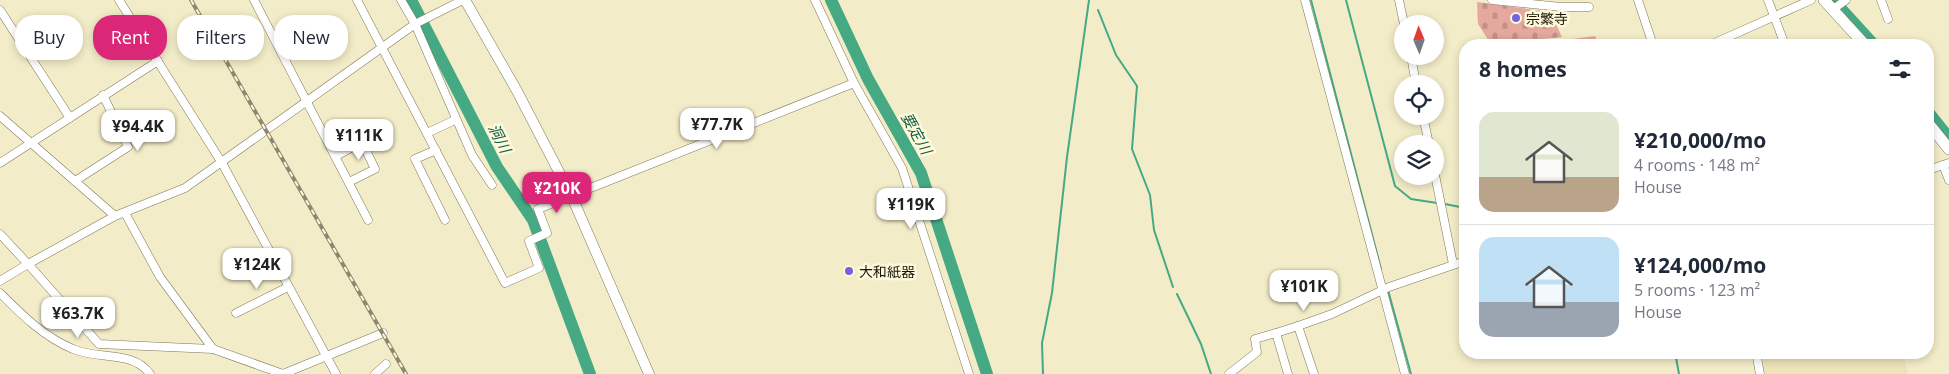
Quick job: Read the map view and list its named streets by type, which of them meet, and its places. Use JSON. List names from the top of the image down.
{
  "water": ["要定川", "洞川"],
  "places": ["宗繁寺", "大和紙器"],
  "north": "top",
  "page": {
    "chip": [
      "Buy",
      "Rent",
      "Filters",
      "New"
    ],
    "heading": "8 homes",
    "list": [
      {
        "name": "¥210,000/mo",
        "note": "4 rooms · 148 m² · House"
      },
      {
        "name": "¥124,000/mo",
        "note": "5 rooms · 123 m² · House"
      }
    ],
    "price": [
      "¥77.7K",
      "¥94.4K",
      "¥111K",
      "¥210K",
      "¥119K",
      "¥124K",
      "¥101K",
      "¥63.7K"
    ]
  }
}
